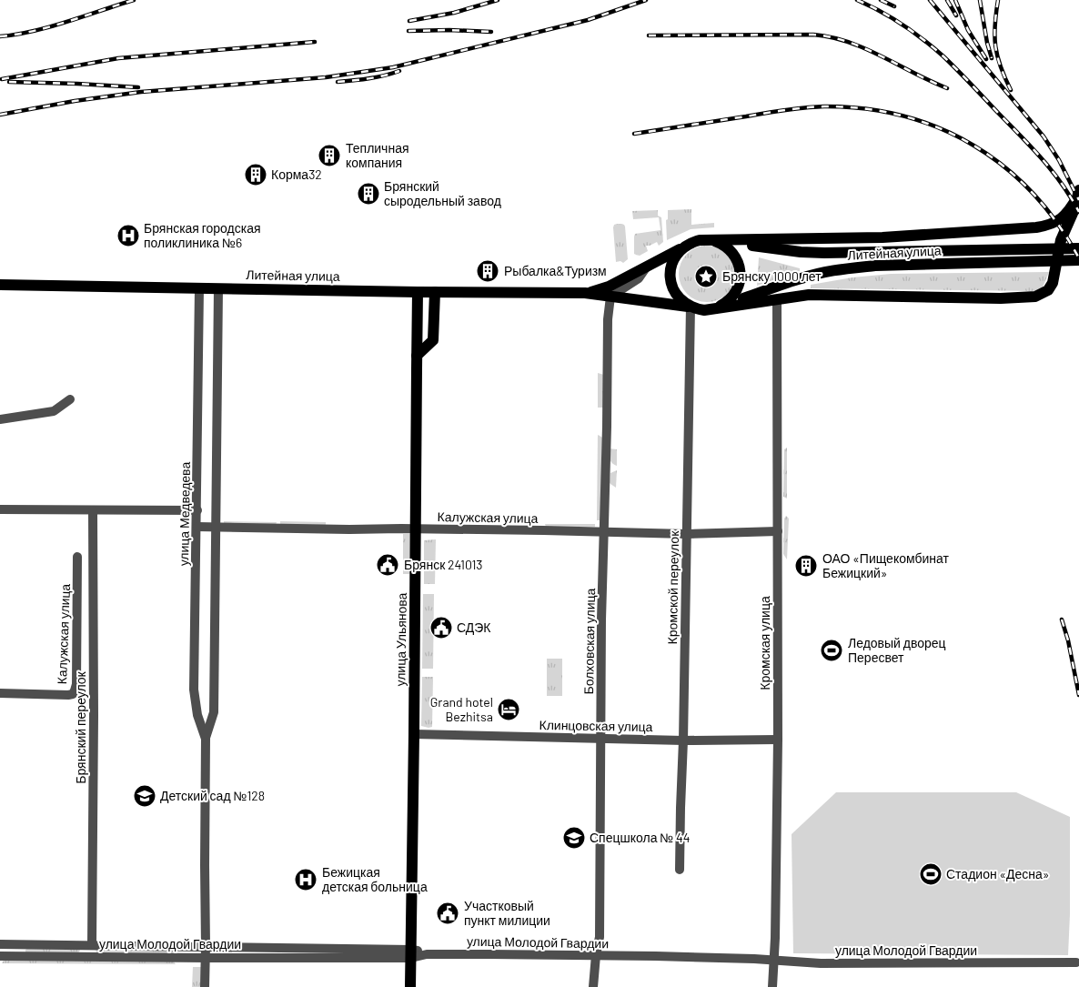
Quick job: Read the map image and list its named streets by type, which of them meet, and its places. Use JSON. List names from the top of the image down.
{
  "streets": {
    "main road": ["Литейная улица", "улица Ульянова"],
    "street": [
      "улица Медведева",
      "Калужская улица",
      "Кромской переулок",
      "Болховская улица",
      "Кромская улица",
      "Клинцовская улица",
      "Брянский переулок",
      "улица Молодой Гвардии"
    ]
  },
  "crossings": [
    ["Литейная улица", "улица Медведева"],
    ["Литейная улица", "Кромской переулок"],
    ["Литейная улица", "улица Ульянова"],
    ["Литейная улица", "Болховская улица"],
    ["улица Медведева", "Калужская улица"],
    ["улица Медведева", "улица Молодой Гвардии"],
    ["Калужская улица", "Кромской переулок"],
    ["Калужская улица", "улица Ульянова"],
    ["Калужская улица", "Болховская улица"],
    ["Калужская улица", "Кромская улица"],
    ["Кромской переулок", "Клинцовская улица"],
    ["улица Ульянова", "Клинцовская улица"],
    ["улица Ульянова", "улица Молодой Гвардии"],
    ["Болховская улица", "Клинцовская улица"],
    ["Болховская улица", "улица Молодой Гвардии"],
    ["Кромская улица", "Клинцовская улица"],
    ["Кромская улица", "улица Молодой Гвардии"],
    ["Брянский переулок", "улица Молодой Гвардии"]
  ],
  "places": {
    "building": [
      "Тепличная компания",
      "Корма32",
      "Брянский сыродельный завод",
      "Рыбалка&Туризм",
      "ОАО «Пищекомбинат Бежицкий»"
    ],
    "hospital": ["Брянская городская поликлиника №6", "Бежицкая детская больница"],
    "place": ["Брянску 1000 лет"],
    "public building": ["Брянск 241013", "СДЭК", "Участковый пункт милиции"],
    "sports": ["Ледовый дворец Пересвет", "Стадион «Десна»"],
    "hotel": ["Grand hotel Bezhitsa"],
    "school or university": ["Детский сад №128", "Спецшкола № 44"]
  }
}
